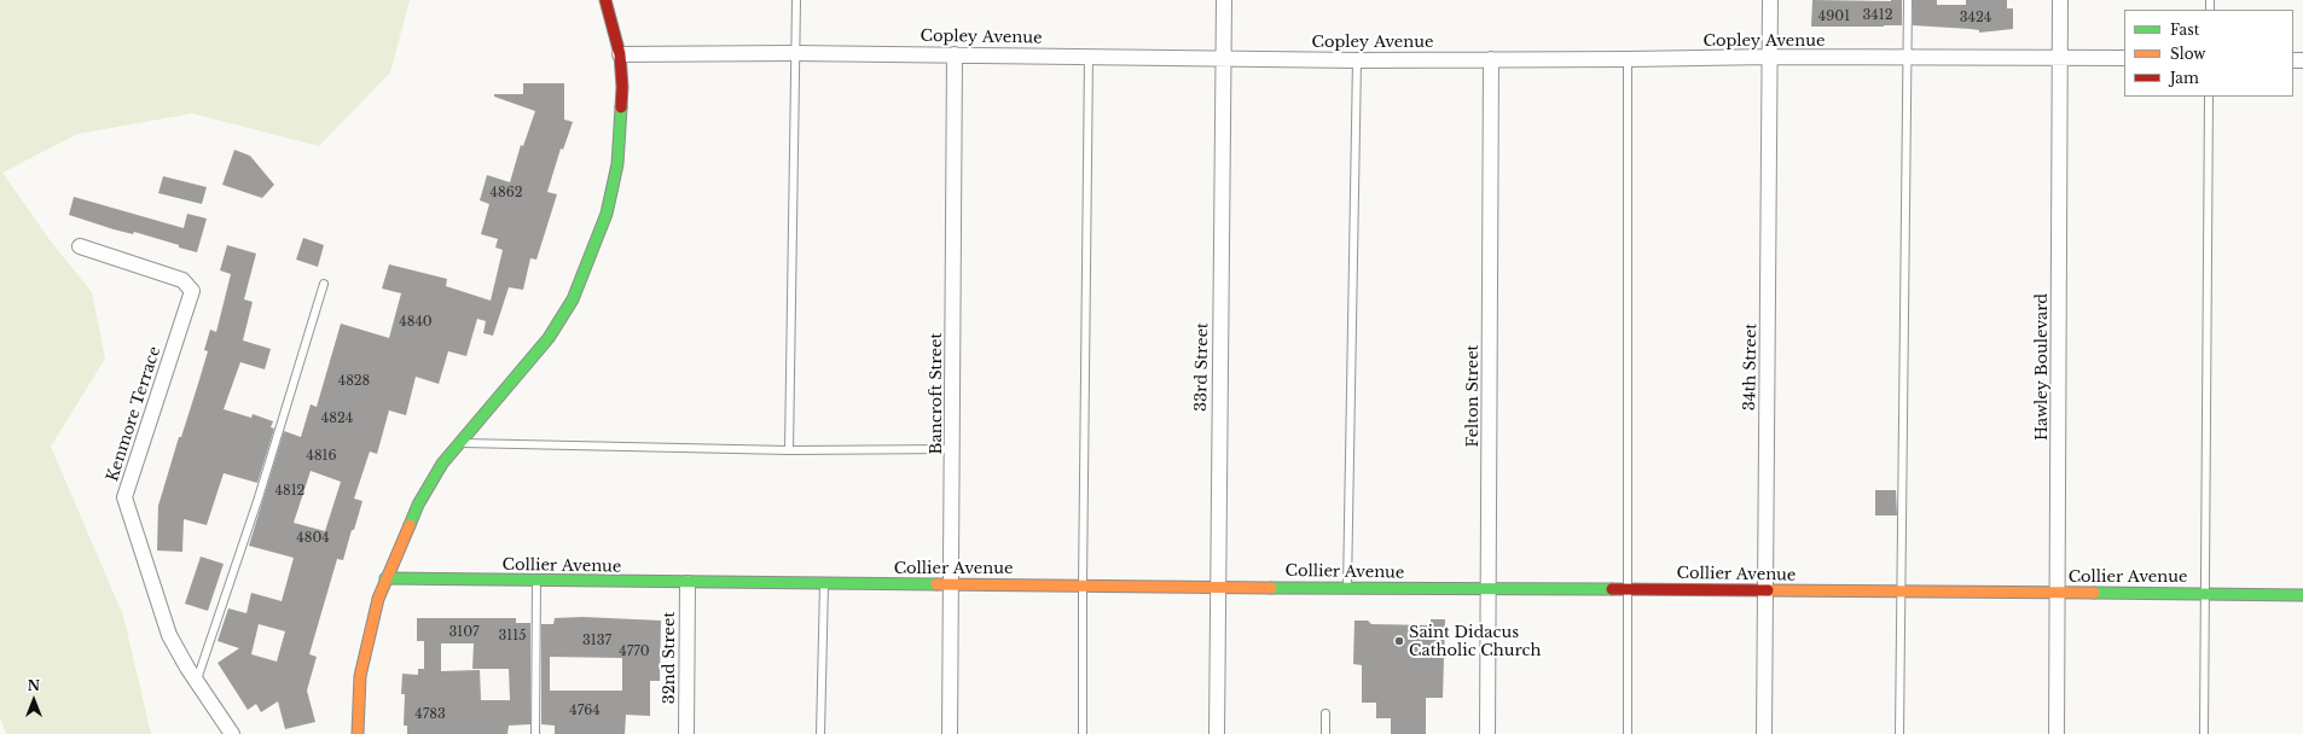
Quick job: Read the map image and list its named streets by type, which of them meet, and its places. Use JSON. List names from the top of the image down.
{
  "streets": {
    "street": [
      "Copley Avenue",
      "33rd Street",
      "34th Street",
      "Hawley Boulevard",
      "Bancroft Street",
      "Felton Street",
      "Kenmore Terrace",
      "Collier Avenue",
      "32nd Street"
    ]
  },
  "crossings": [
    ["Copley Avenue", "33rd Street"],
    ["Copley Avenue", "34th Street"],
    ["Copley Avenue", "Hawley Boulevard"],
    ["Copley Avenue", "Bancroft Street"],
    ["Copley Avenue", "Felton Street"],
    ["33rd Street", "Collier Avenue"],
    ["34th Street", "Collier Avenue"],
    ["Hawley Boulevard", "Collier Avenue"],
    ["Bancroft Street", "Collier Avenue"],
    ["Felton Street", "Collier Avenue"],
    ["Collier Avenue", "32nd Street"]
  ],
  "places": ["Saint Didacus Catholic Church"],
  "house_numbers": [
    "3412",
    "4901",
    "3424",
    "4862",
    "4840",
    "4828",
    "4824",
    "4816",
    "4812",
    "4804",
    "3107",
    "3115",
    "3137",
    "4770",
    "4764",
    "4783"
  ],
  "legend": ["Fast", "Slow", "Jam"],
  "north": "top"
}
